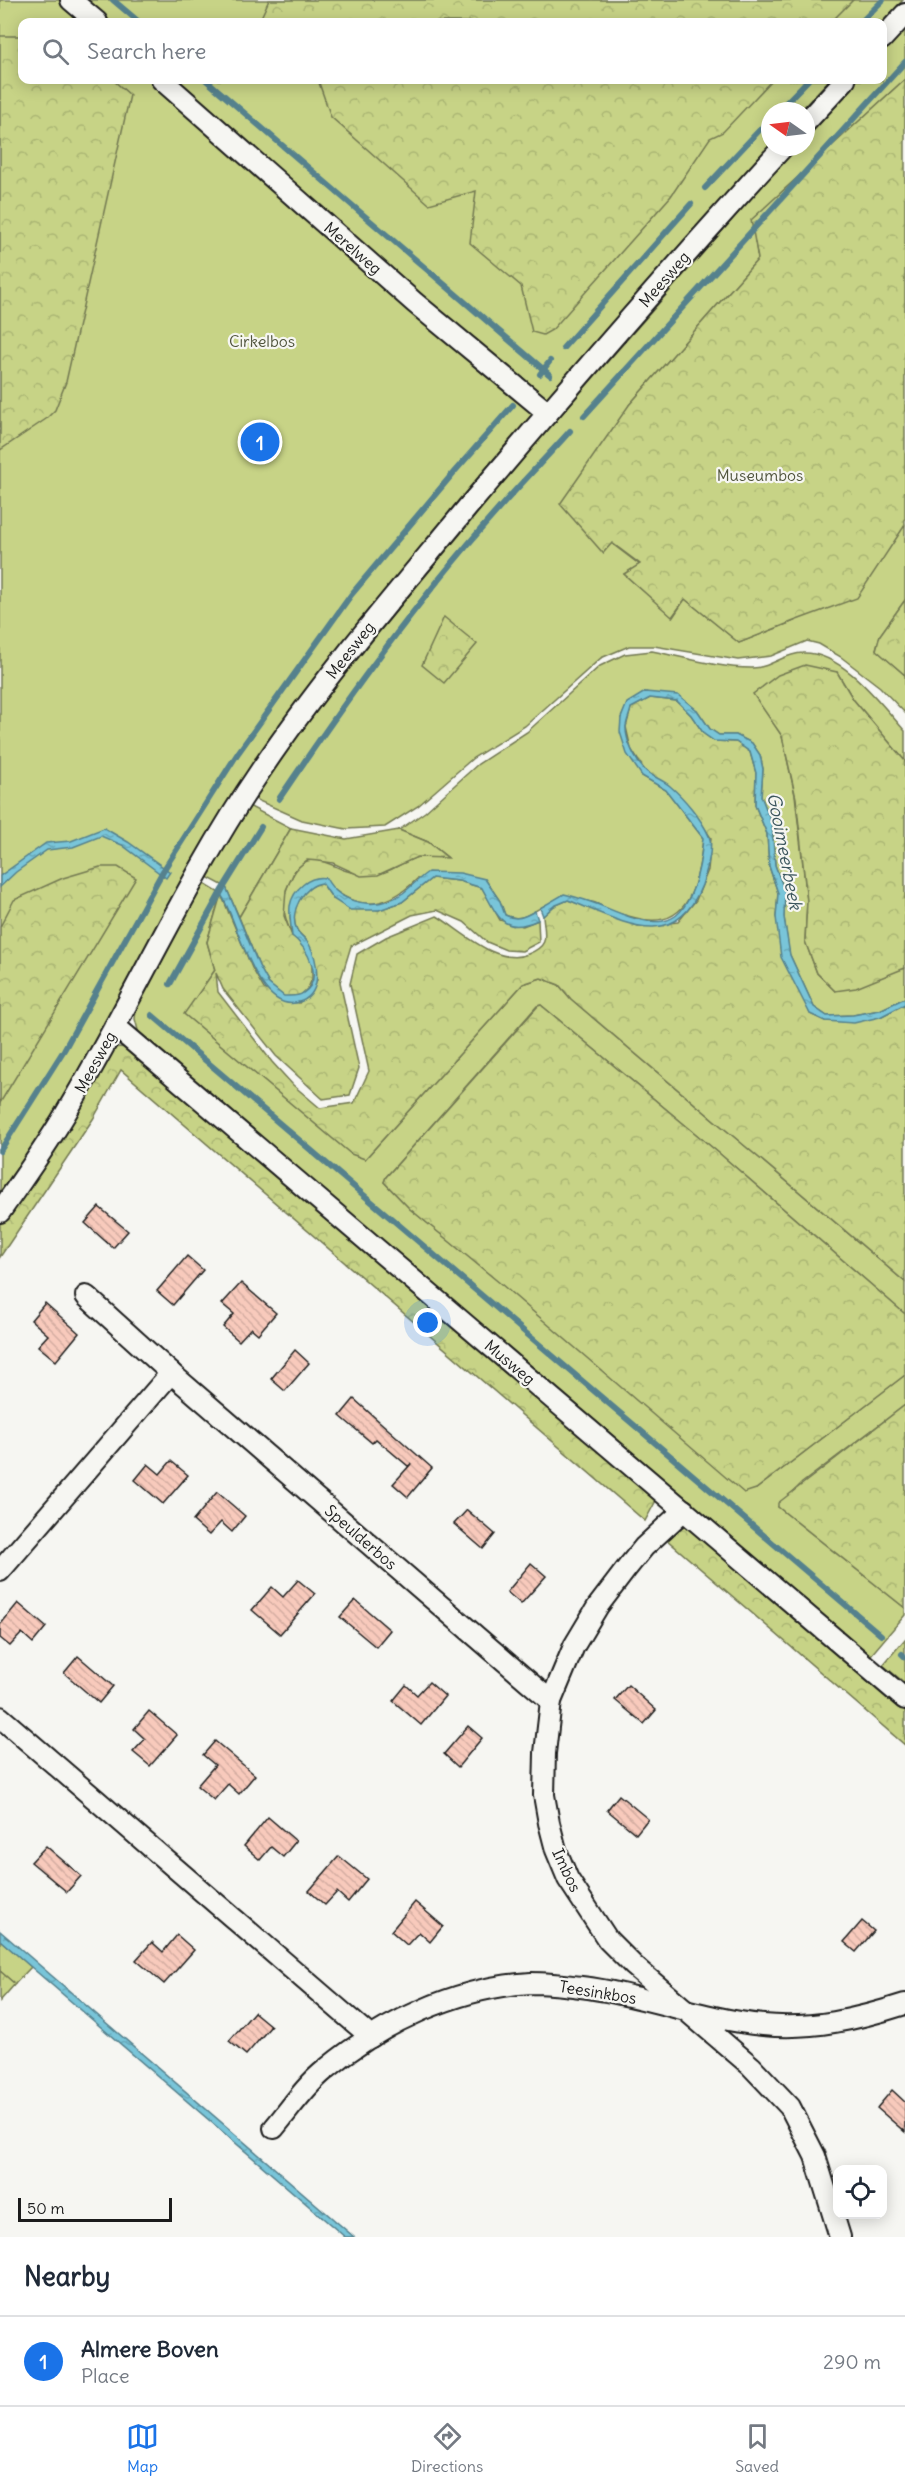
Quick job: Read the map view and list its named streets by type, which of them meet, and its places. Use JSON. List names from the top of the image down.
{
  "streets": {
    "street": [
      "Merelweg",
      "Meesweg",
      "Musweg",
      "Speulderbos",
      "Imbos",
      "Teesinkbos"
    ]
  },
  "crossings": [
    ["Merelweg", "Meesweg"],
    ["Meesweg", "Musweg"],
    ["Musweg", "Imbos"],
    ["Speulderbos", "Imbos"],
    ["Imbos", "Teesinkbos"]
  ],
  "water": ["Gooimeerbeek"],
  "parks": ["Cirkelbos", "Museumbos"],
  "scale_bar": "50 m",
  "north": "left",
  "page": {
    "search": "Search here",
    "pins": "1",
    "scale": "50 m",
    "heading": "Nearby",
    "list": [
      {
        "mark": "1",
        "name": "Almere Boven",
        "note": "Place",
        "value": "290 m"
      }
    ],
    "nav": ["Map", "Directions", "Saved"]
  }
}
